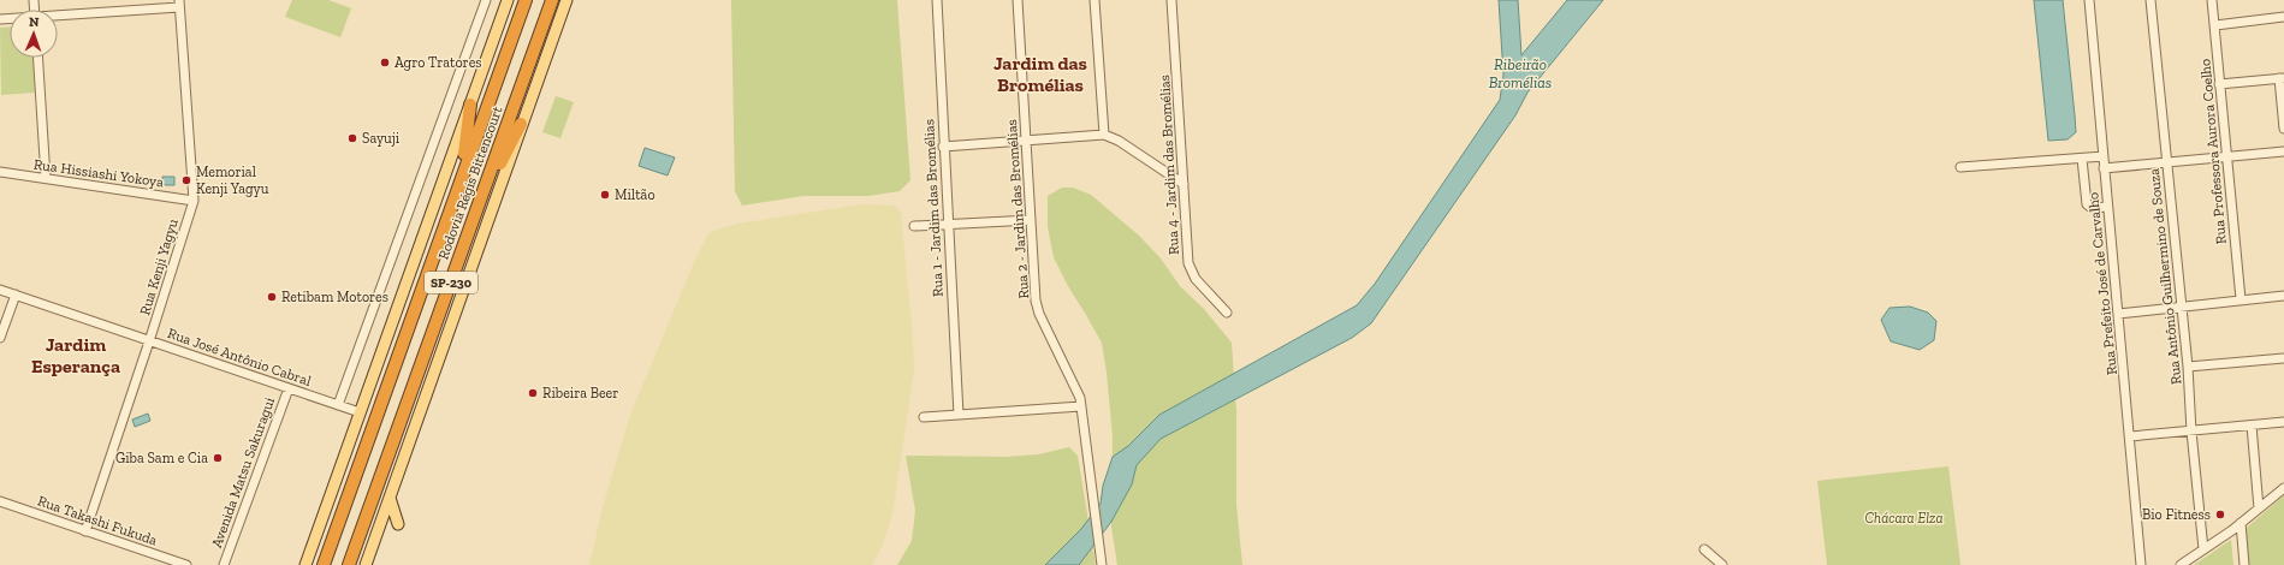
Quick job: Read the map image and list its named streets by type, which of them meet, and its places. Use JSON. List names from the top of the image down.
{
  "streets": {
    "highway": ["Rodovia Régis Bittencourt", "SP-230"],
    "street": [
      "Rua Professora Aurora Coelho",
      "Rua 4 - Jardim das Bromélias",
      "Rua Hissiashi Yokoya",
      "Rua 1 - Jardim das Bromélias",
      "Rua 2 - Jardim das Bromélias",
      "Rua Kenji Yagyu",
      "Rua Antônio Guilhermino de Souza",
      "Rua Prefeito José de Carvalho",
      "Rua José Antônio Cabral",
      "Avenida Matsu Sakuragui",
      "Rua Takashi Fukuda"
    ]
  },
  "crossings": [
    ["Rua Hissiashi Yokoya", "Rua Kenji Yagyu"],
    ["Rua Kenji Yagyu", "Rua José Antônio Cabral"],
    ["Rua Kenji Yagyu", "Rua Takashi Fukuda"],
    ["Rua José Antônio Cabral", "Avenida Matsu Sakuragui"]
  ],
  "districts": ["Jardim das Bromélias", "Jardim Esperança"],
  "water": ["Ribeirão Bromélias"],
  "parks": ["Chácara Elza"],
  "places": [
    "Agro Tratores",
    "Sayuji",
    "Memorial Kenji Yagyu",
    "Miltão",
    "Retibam Motores",
    "Ribeira Beer",
    "Giba Sam e Cia",
    "Bio Fitness"
  ],
  "north": "top"
}
